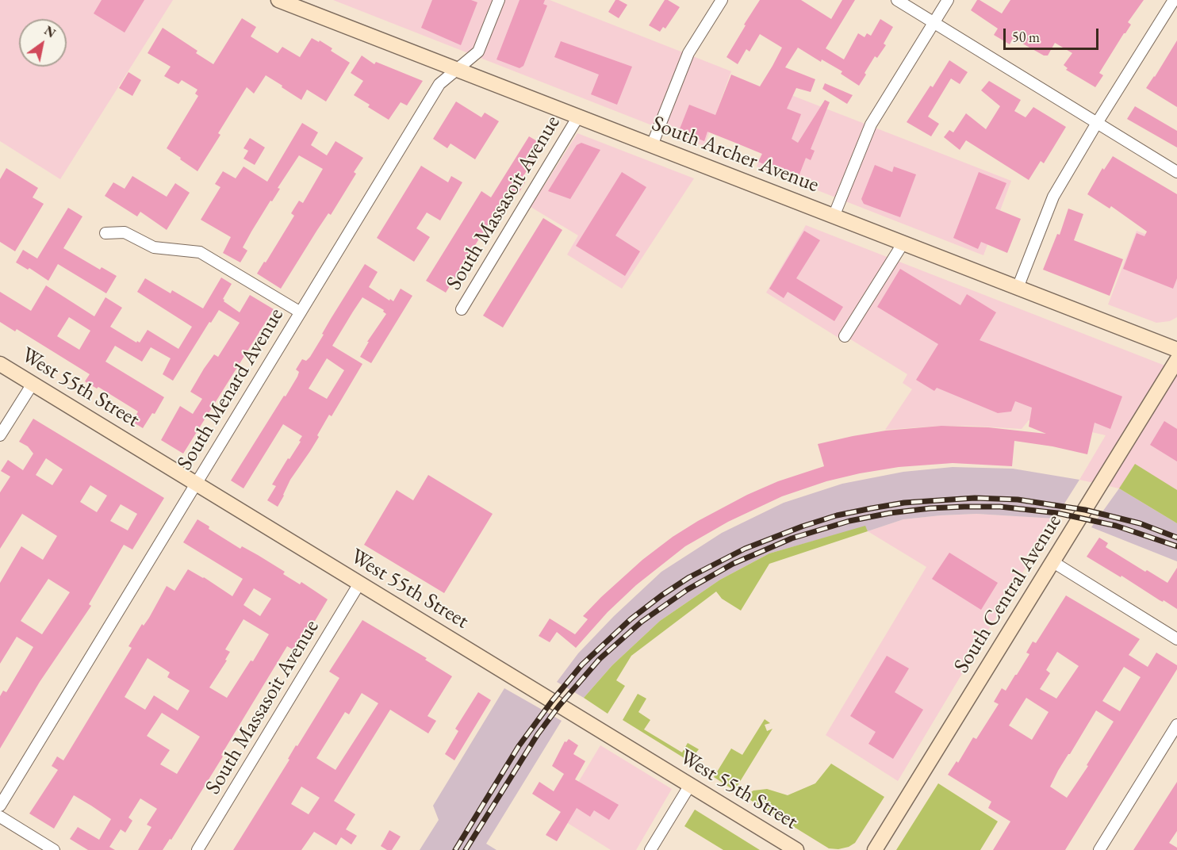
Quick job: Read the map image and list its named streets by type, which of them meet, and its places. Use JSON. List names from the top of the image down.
{
  "streets": {
    "main road": ["South Archer Avenue", "West 55th Street", "South Central Avenue"],
    "street": ["South Massasoit Avenue", "South Menard Avenue"]
  },
  "crossings": [
    ["South Archer Avenue", "South Massasoit Avenue"],
    ["South Archer Avenue", "South Menard Avenue"],
    ["South Massasoit Avenue", "West 55th Street"],
    ["West 55th Street", "South Menard Avenue"]
  ],
  "scale_bar": "50 m",
  "north": "top right"
}
